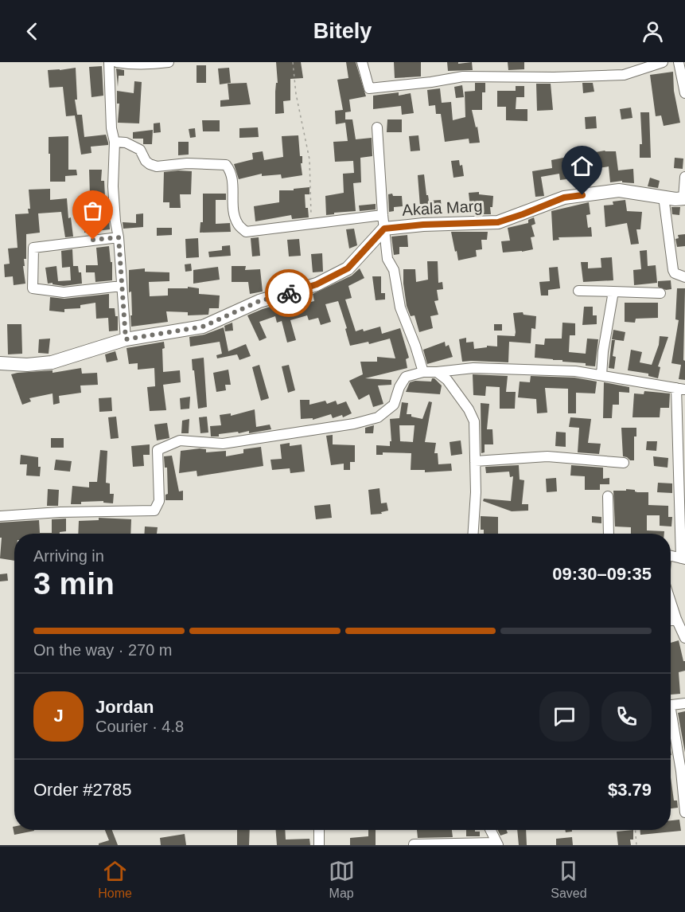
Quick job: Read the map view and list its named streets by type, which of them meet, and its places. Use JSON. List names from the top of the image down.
{
  "streets": {
    "main road": ["Akala Marg"]
  },
  "page": {
    "header": "Bitely",
    "heading": ["3 min", "Arriving in", "09:30–09:35"],
    "panel": [
      "Jordan",
      "Courier · 4.8",
      "Order #2785",
      "$3.79"
    ],
    "bar": "On the way · 270 m",
    "round": "J",
    "tabs": ["Home", "Map", "Saved"]
  }
}
